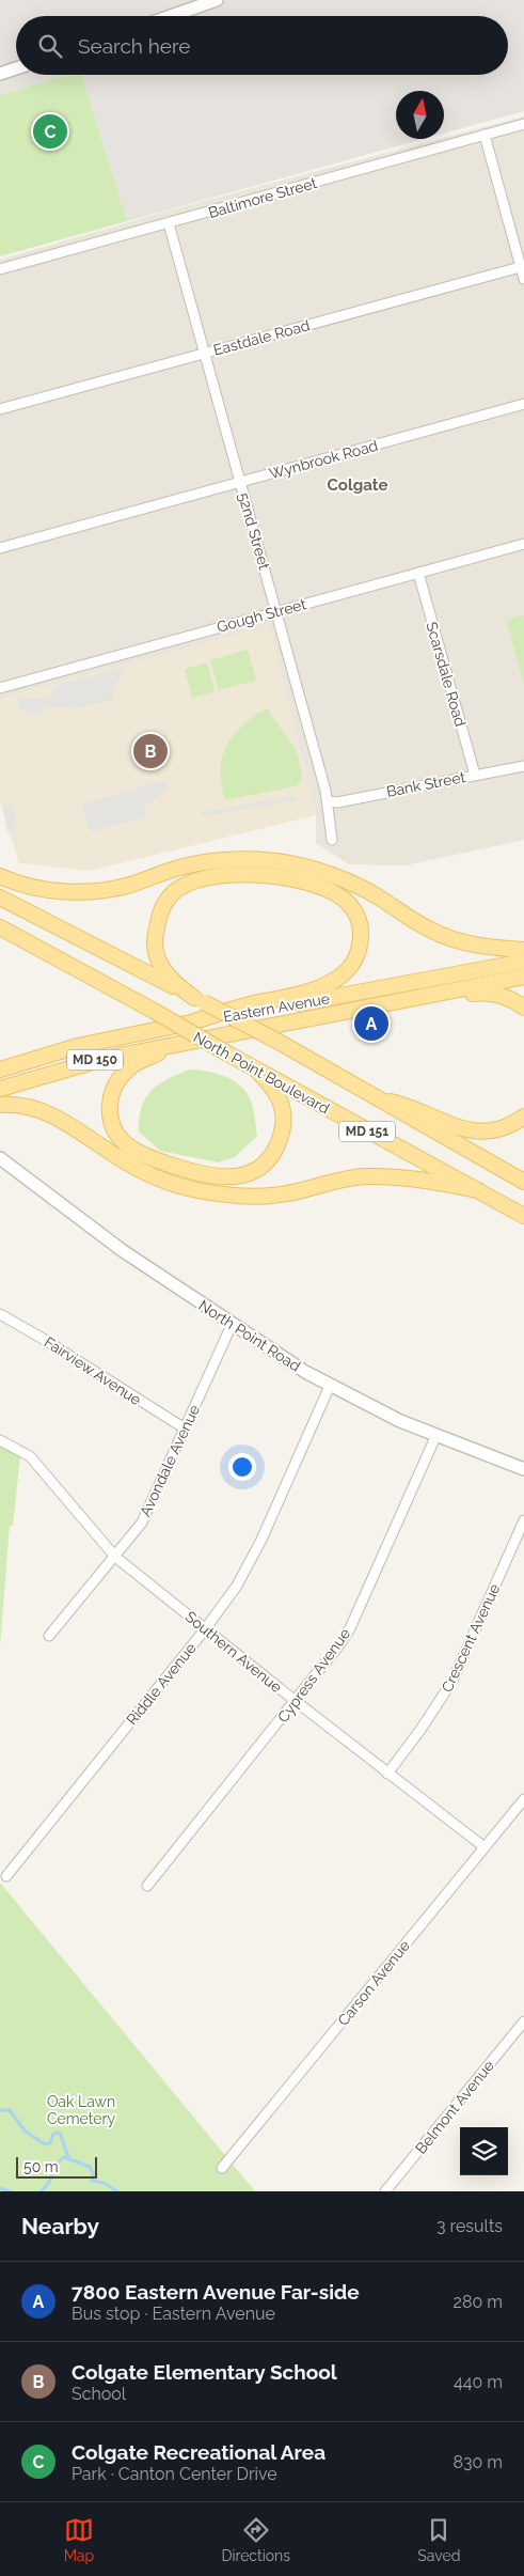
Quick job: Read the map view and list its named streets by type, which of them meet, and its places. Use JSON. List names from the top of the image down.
{
  "streets": {
    "main road": [
      "Eastern Avenue",
      "MD 150",
      "North Point Boulevard",
      "MD 151"
    ],
    "street": [
      "Baltimore Street",
      "Eastdale Road",
      "Wynbrook Road",
      "52nd Street",
      "Gough Street",
      "Scarsdale Road",
      "Bank Street",
      "North Point Road",
      "Fairview Avenue",
      "Avondale Avenue",
      "Crescent Avenue",
      "Southern Avenue",
      "Cypress Avenue",
      "Riddle Avenue",
      "Carson Avenue",
      "Belmont Avenue"
    ]
  },
  "crossings": [
    ["Baltimore Street", "52nd Street"],
    ["Eastdale Road", "52nd Street"],
    ["Wynbrook Road", "52nd Street"],
    ["52nd Street", "Gough Street"],
    ["52nd Street", "Bank Street"],
    ["Gough Street", "Scarsdale Road"],
    ["Scarsdale Road", "Bank Street"],
    ["North Point Road", "Avondale Avenue"],
    ["North Point Road", "Cypress Avenue"],
    ["North Point Road", "Riddle Avenue"],
    ["Fairview Avenue", "Avondale Avenue"],
    ["Avondale Avenue", "Southern Avenue"],
    ["Crescent Avenue", "Southern Avenue"],
    ["Southern Avenue", "Cypress Avenue"],
    ["Southern Avenue", "Riddle Avenue"],
    ["Southern Avenue", "Carson Avenue"]
  ],
  "districts": ["Colgate"],
  "parks": ["Oak Lawn Cemetery"],
  "scale_bar": "50 m",
  "north": "top",
  "page": {
    "search": "Search here",
    "pins": ["C", "B", "A"],
    "scale": "50 m",
    "heading": ["Nearby", "3 results"],
    "list": [
      {
        "mark": "A",
        "name": "7800 Eastern Avenue Far-side",
        "note": "Bus stop · Eastern Avenue",
        "value": "280 m"
      },
      {
        "mark": "B",
        "name": "Colgate Elementary School",
        "note": "School",
        "value": "440 m"
      },
      {
        "mark": "C",
        "name": "Colgate Recreational Area",
        "note": "Park · Canton Center Drive",
        "value": "830 m"
      }
    ],
    "nav": ["Map", "Directions", "Saved"]
  }
}
